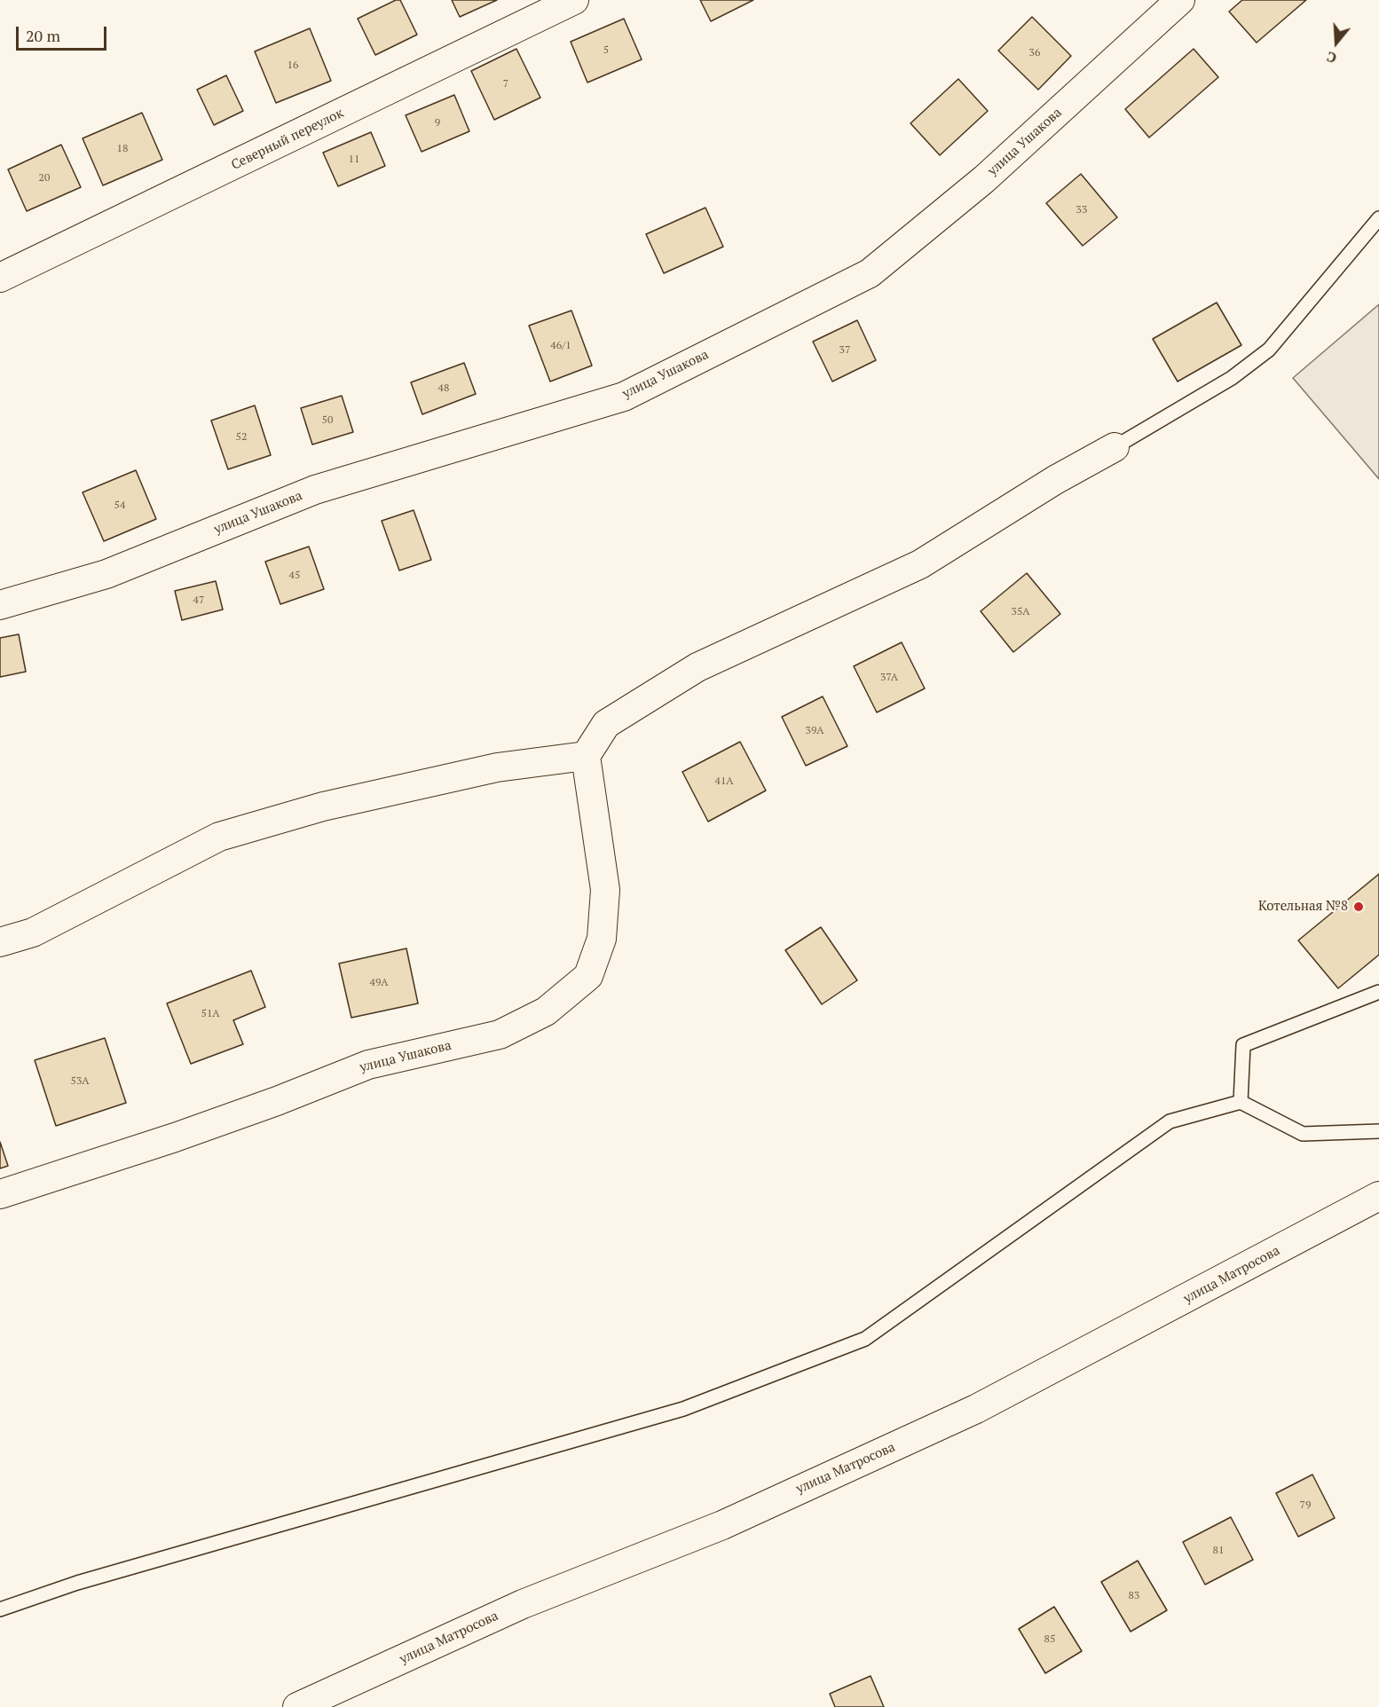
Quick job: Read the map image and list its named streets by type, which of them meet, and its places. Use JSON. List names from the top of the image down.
{
  "streets": {
    "street": ["Северный переулок", "улица Ушакова", "улица Матросова"]
  },
  "places": ["Котельная №8"],
  "house_numbers": [
    "5",
    "36",
    "16",
    "7",
    "9",
    "18",
    "11",
    "20",
    "33",
    "46/1",
    "37",
    "48",
    "50",
    "52",
    "54",
    "45",
    "47",
    "35А",
    "37А",
    "39А",
    "41А",
    "49А",
    "51А",
    "53А",
    "79",
    "81",
    "83",
    "85"
  ],
  "scale_bar": "20 m",
  "north": "bottom"
}
